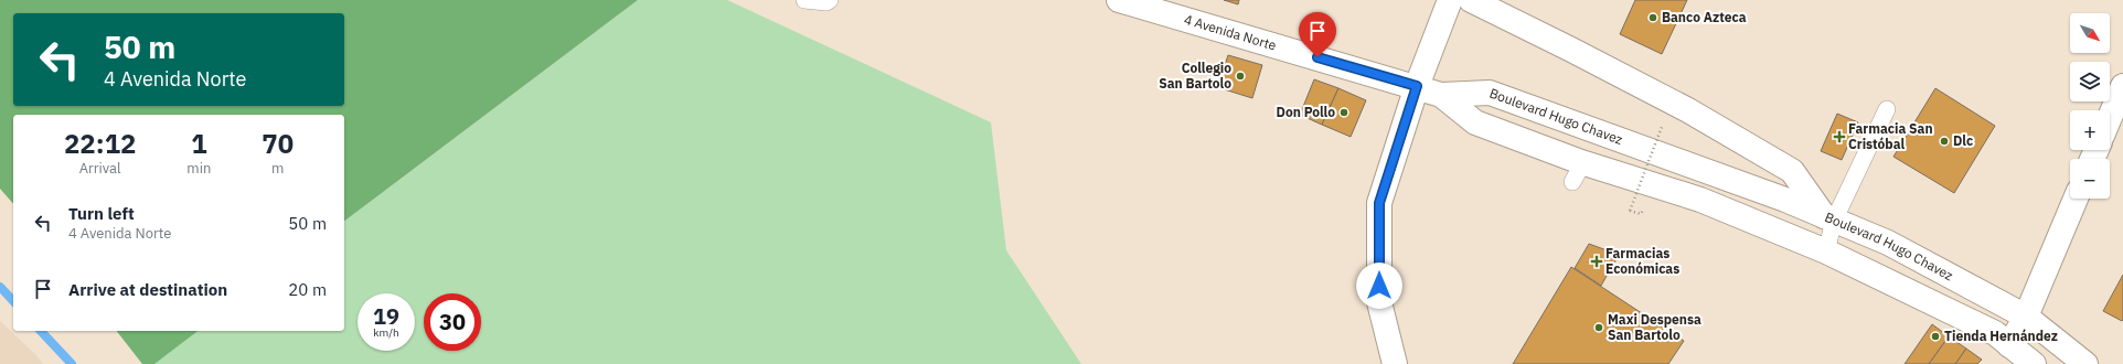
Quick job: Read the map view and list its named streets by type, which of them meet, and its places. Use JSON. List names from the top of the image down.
{
  "streets": {
    "main road": ["4 Avenida Norte", "Boulevard Hugo Chavez"]
  },
  "crossings": [
    ["4 Avenida Norte", "Boulevard Hugo Chavez"]
  ],
  "places": {
    "other": [
      "Banco Azteca",
      "Collegio San Bartolo",
      "Don Pollo",
      "Dlc",
      "Maxi Despensa San Bartolo",
      "Tienda Hernández"
    ],
    "health": ["Farmacia San Cristóbal", "Farmacias Económicas"]
  },
  "north": "bottom right",
  "page": {
    "map_buttons": ["+", "−"],
    "turn": ["50 m", "4 Avenida Norte"],
    "eta": [
      "22:12",
      "Arrival",
      "1",
      "min",
      "70",
      "m"
    ],
    "list": [
      {
        "name": "Turn left",
        "note": "4 Avenida Norte",
        "value": "50 m"
      },
      {
        "name": "Arrive at destination",
        "value": "20 m"
      }
    ],
    "speed": "19 km/h",
    "limit": "30"
  }
}
